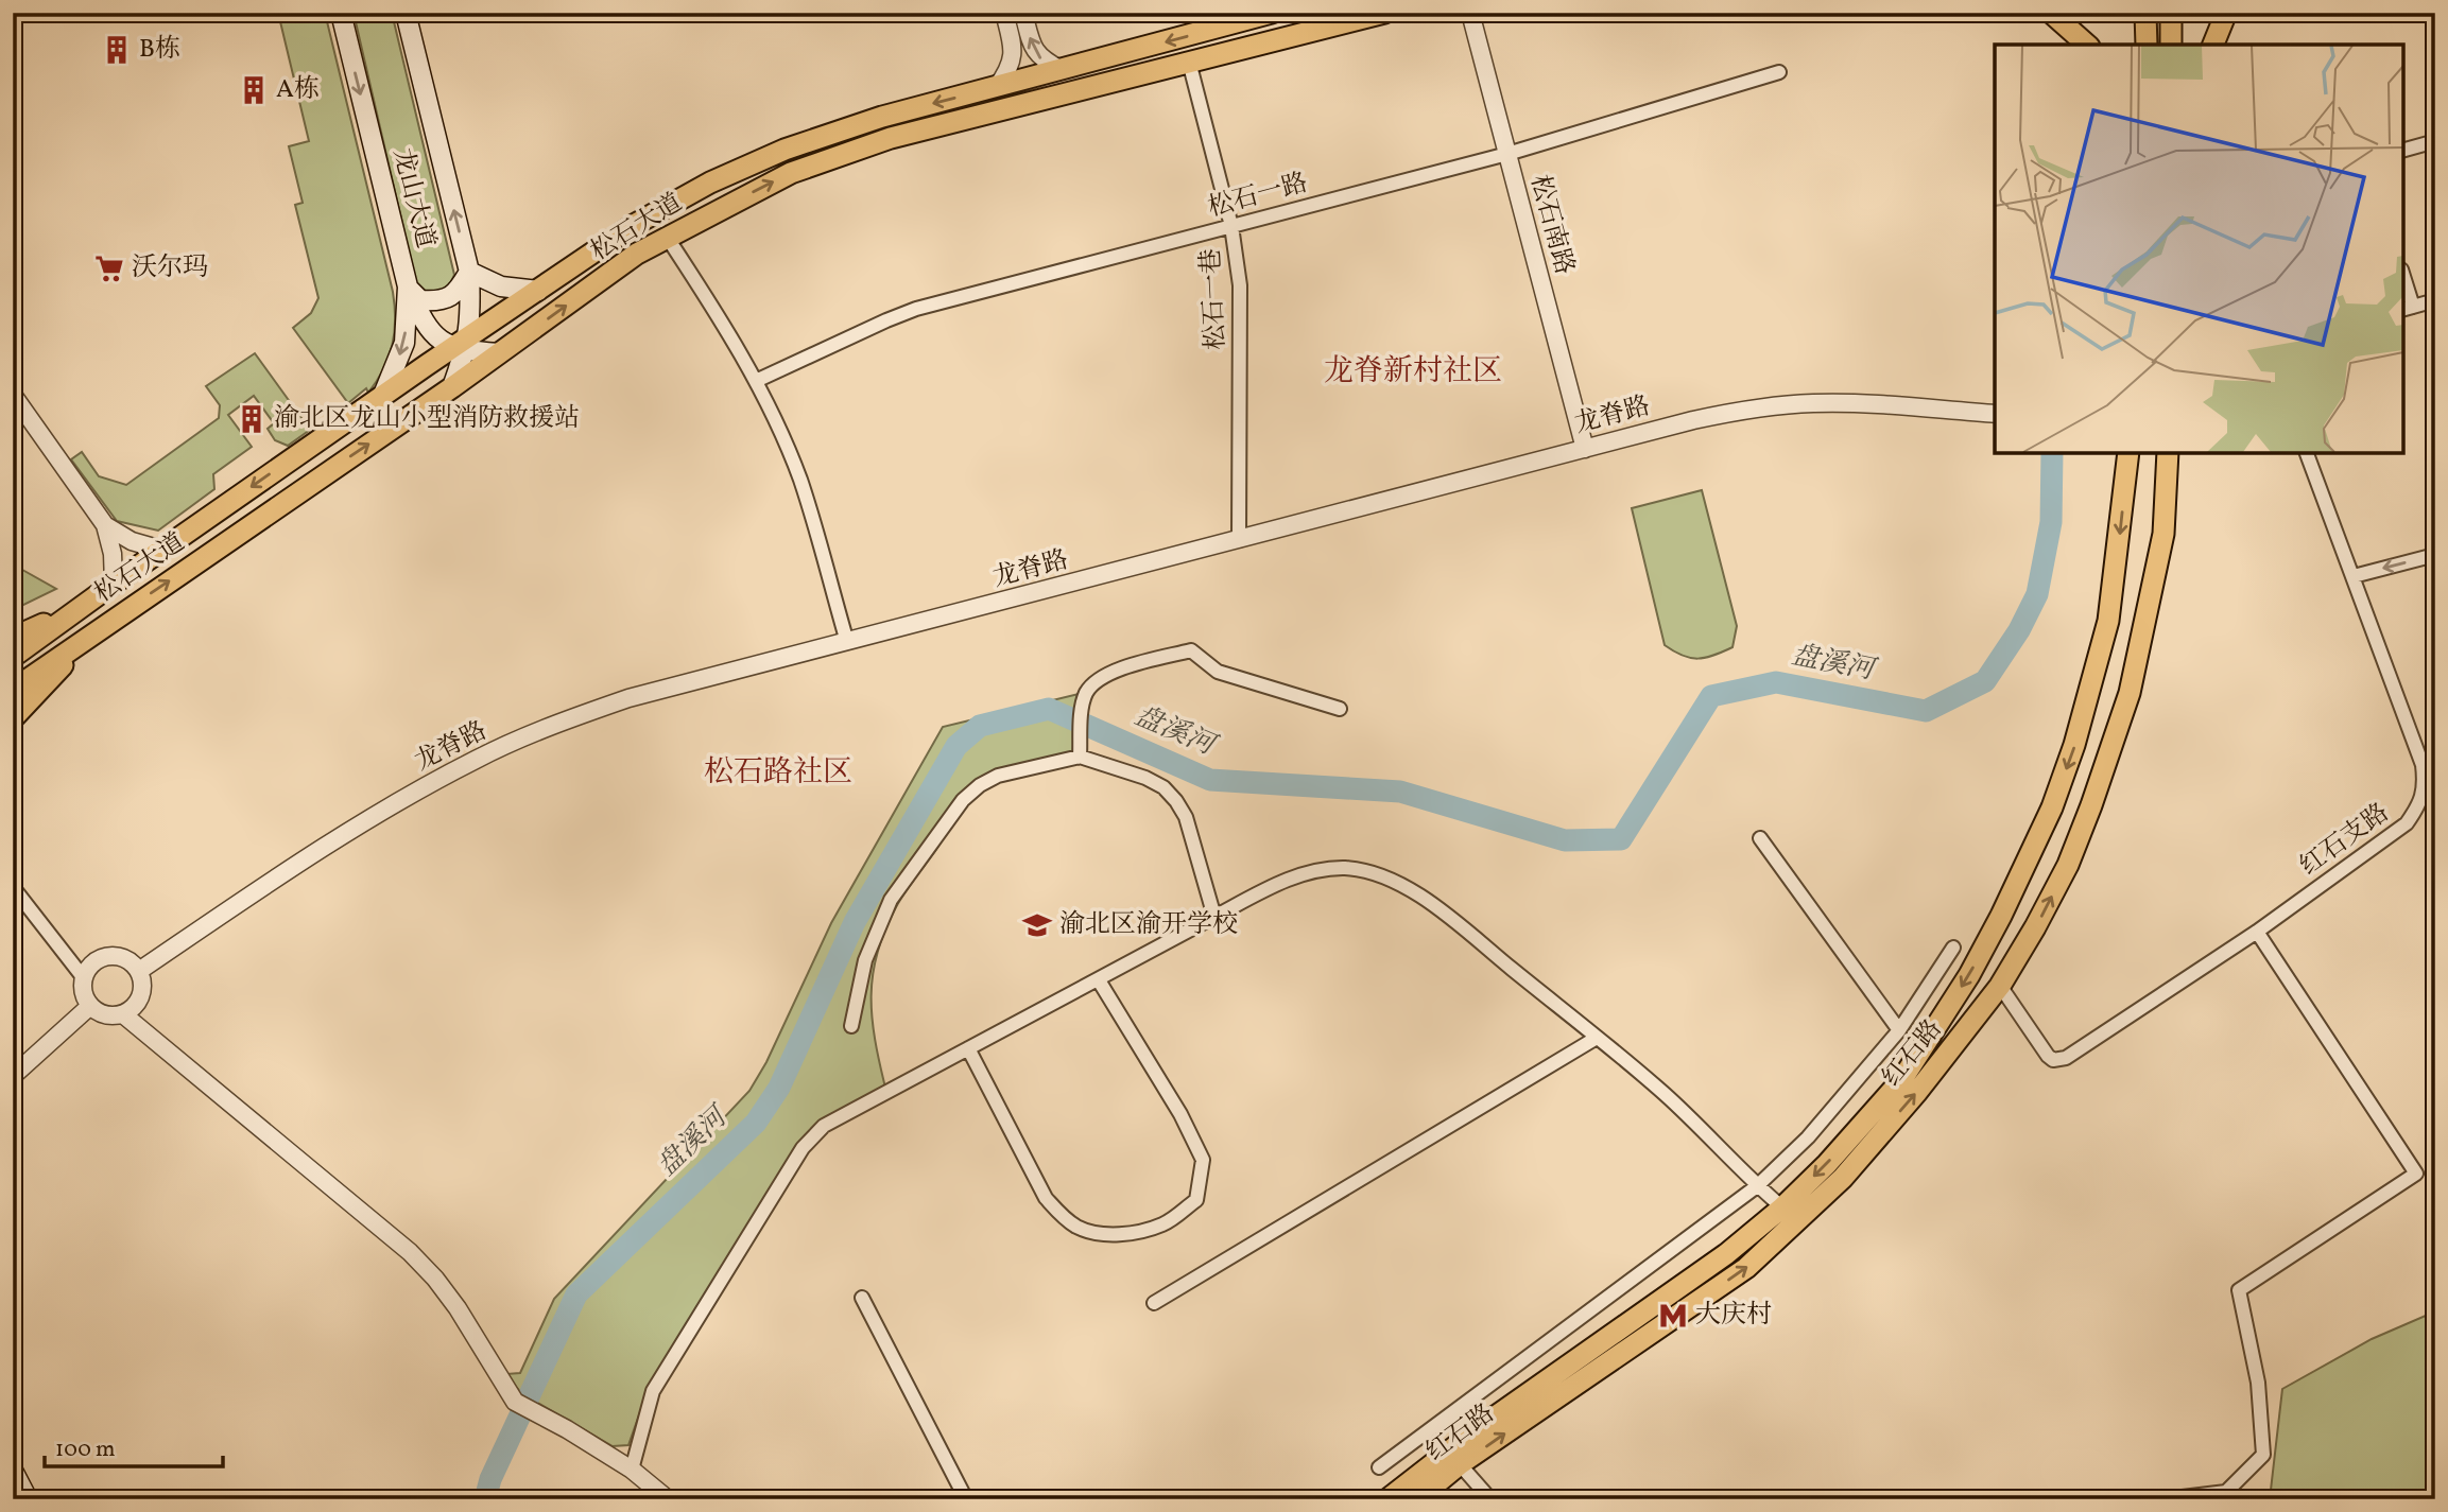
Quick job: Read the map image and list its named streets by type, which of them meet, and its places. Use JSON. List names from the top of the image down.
{
  "streets": {
    "highway": ["松石大道", "红石路"],
    "main road": ["龙山大道"],
    "street": [
      "松石一路",
      "松石南路",
      "松石一巷",
      "龙脊路",
      "红石支路"
    ]
  },
  "crossings": [
    ["松石一路", "松石南路"],
    ["松石一路", "松石一巷"],
    ["龙山大道", "松石大道"],
    ["松石南路", "龙脊路"],
    ["松石大道", "松石一巷"],
    ["松石一巷", "龙脊路"],
    ["红石支路", "红石路"]
  ],
  "districts": ["龙脊新村社区", "松石路社区"],
  "water": ["盘溪河"],
  "places": {
    "building": ["B栋", "A栋", "渝北区龙山小型消防救援站"],
    "supermarket": ["沃尔玛"],
    "school or university": ["渝北区渝开学校"],
    "metro station": ["大庆村"]
  },
  "scale_bar": "100 m"
}
